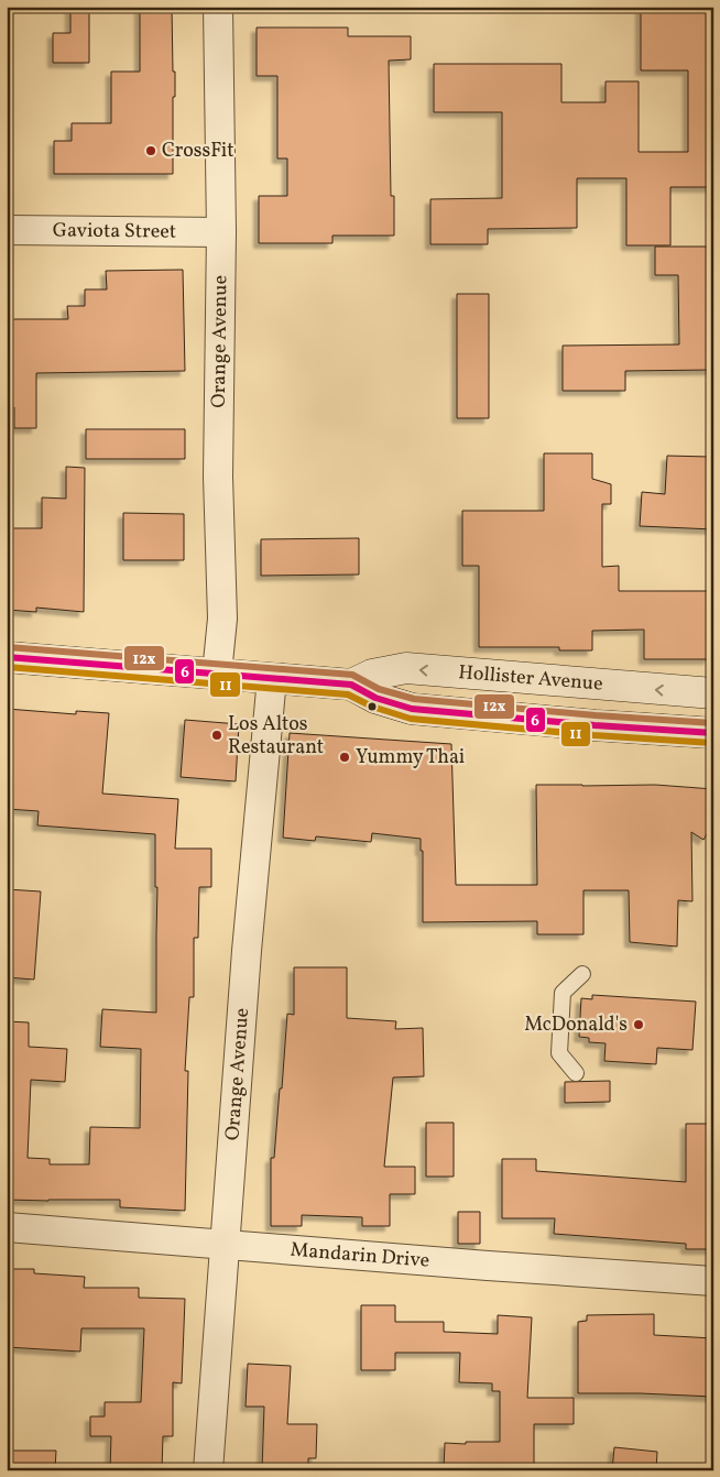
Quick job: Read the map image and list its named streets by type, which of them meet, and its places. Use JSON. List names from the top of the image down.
{
  "streets": {
    "main road": ["Hollister Avenue"],
    "street": ["Gaviota Street", "Orange Avenue", "Mandarin Drive"]
  },
  "crossings": [
    ["Gaviota Street", "Orange Avenue"],
    ["Orange Avenue", "Hollister Avenue"],
    ["Orange Avenue", "Mandarin Drive"]
  ],
  "places": [
    "CrossFit",
    "Los Altos Restaurant",
    "Yummy Thai",
    "McDonald's"
  ],
  "lines": ["transit line 12x", "transit line 6", "transit line 11"]
}
